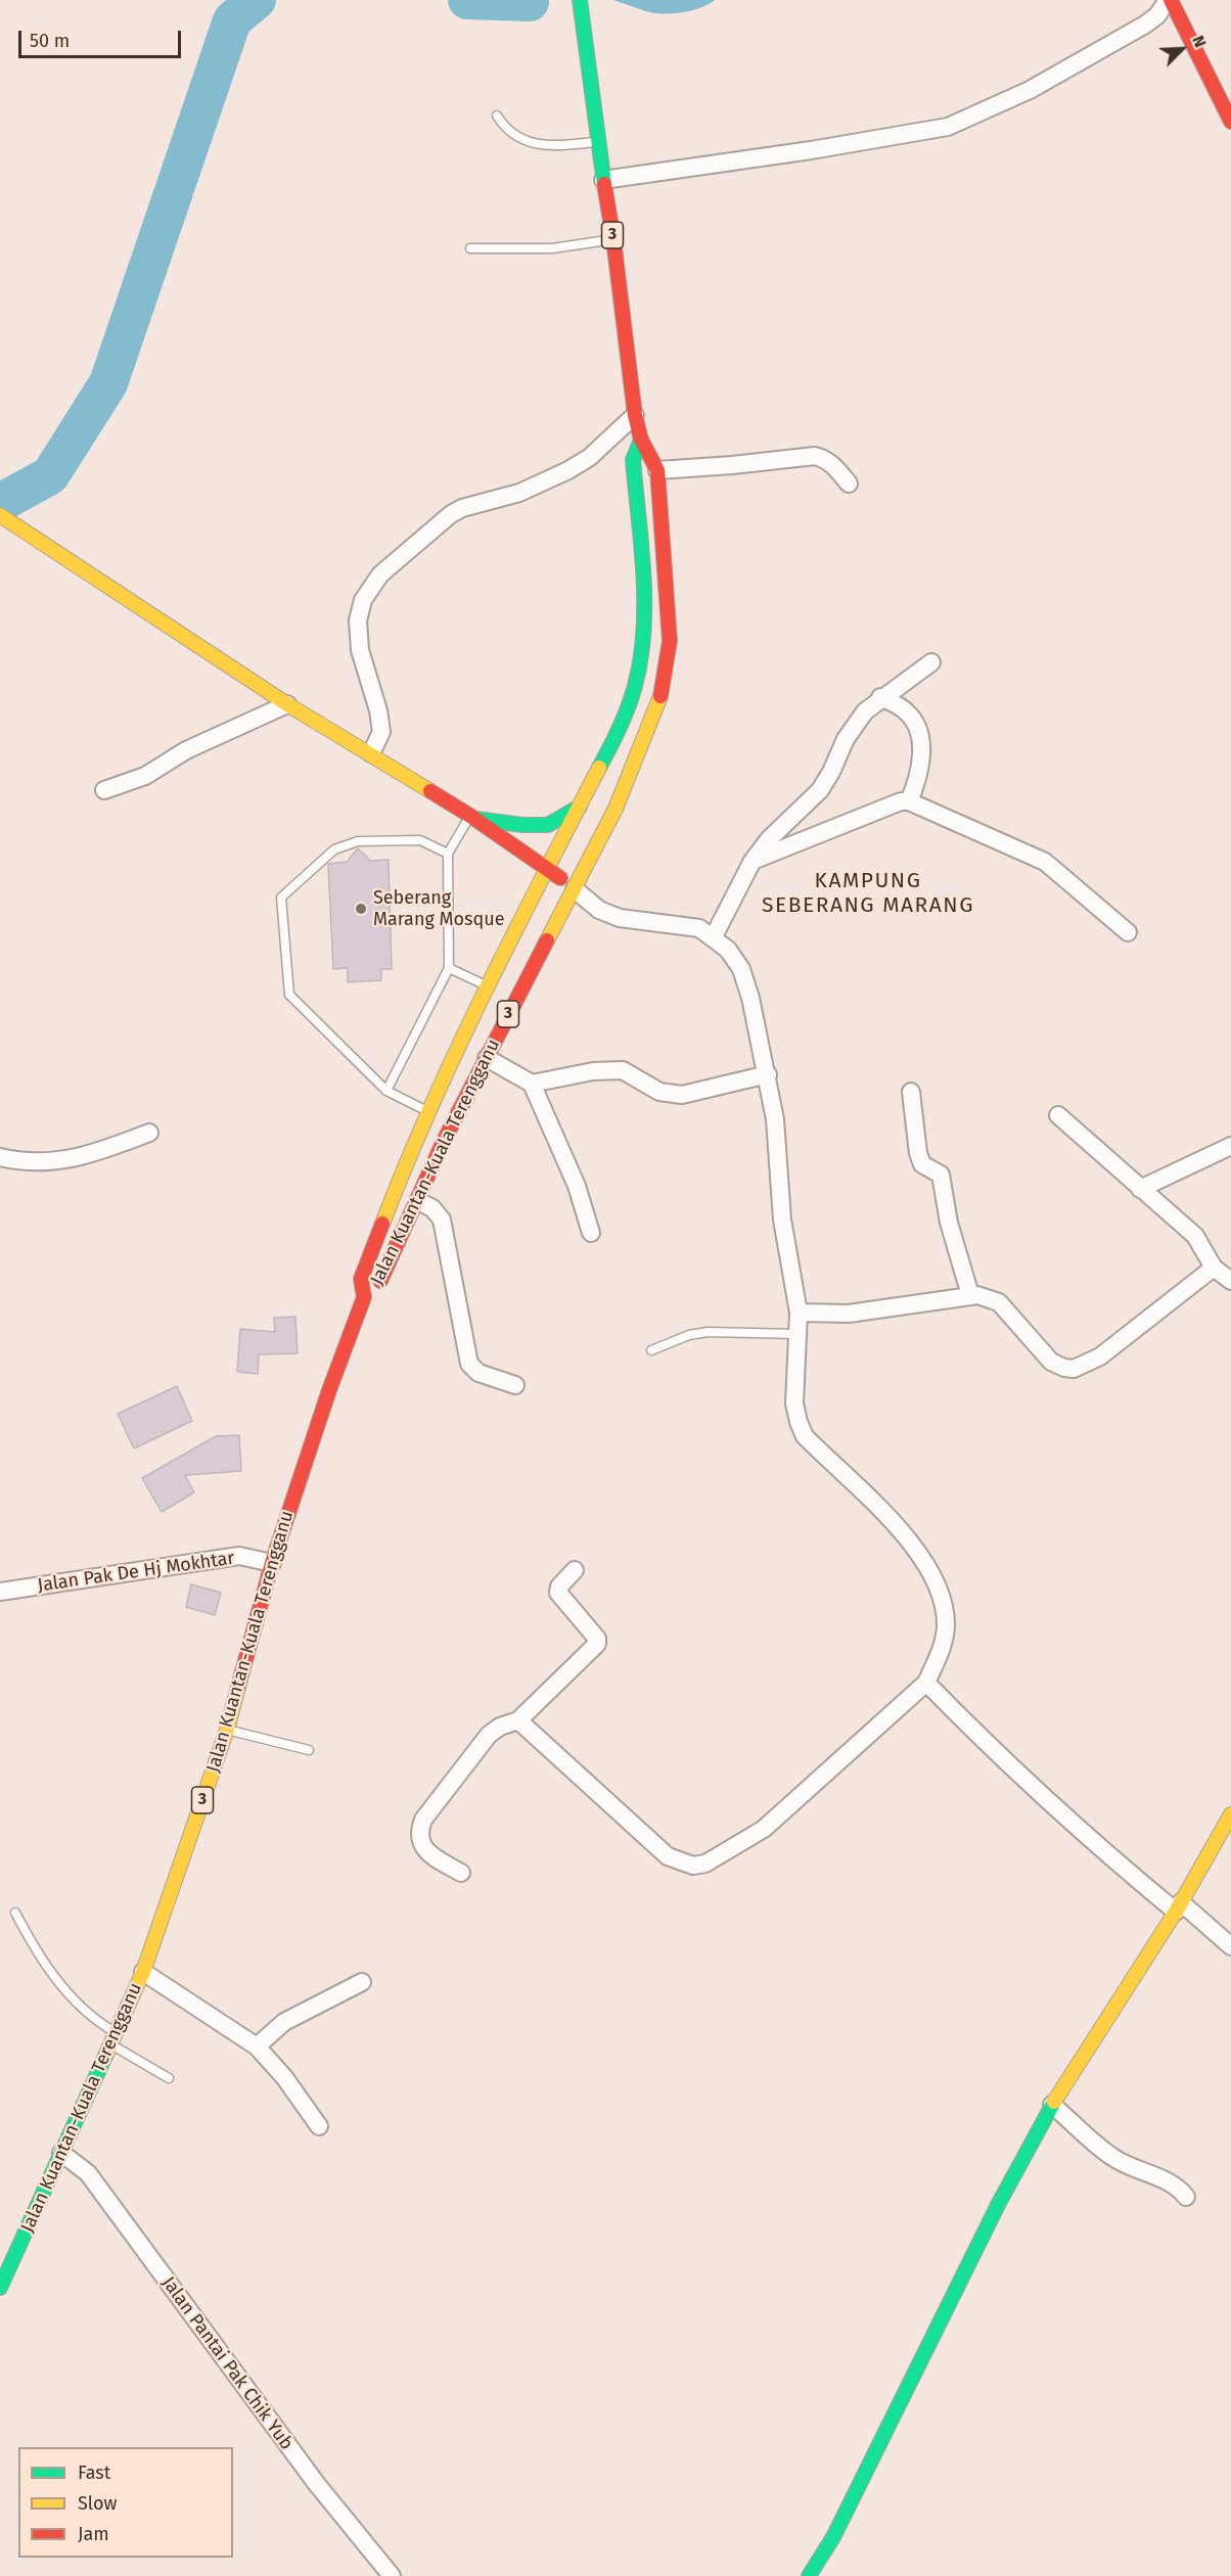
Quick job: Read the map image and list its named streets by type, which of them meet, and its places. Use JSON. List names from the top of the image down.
{
  "streets": {
    "main road": ["3", "Jalan Kuantan-Kuala Terengganu"],
    "street": ["Jalan Pak De Hj Mokhtar", "Jalan Pantai Pak Chik Yub"]
  },
  "crossings": [
    ["Jalan Kuantan-Kuala Terengganu", "Jalan Pak De Hj Mokhtar"],
    ["Jalan Kuantan-Kuala Terengganu", "Jalan Pantai Pak Chik Yub"]
  ],
  "districts": ["KAMPUNG SEBERANG MARANG"],
  "places": ["Seberang Marang Mosque"],
  "legend": ["Fast", "Slow", "Jam"],
  "scale_bar": "50 m",
  "north": "top right"
}
